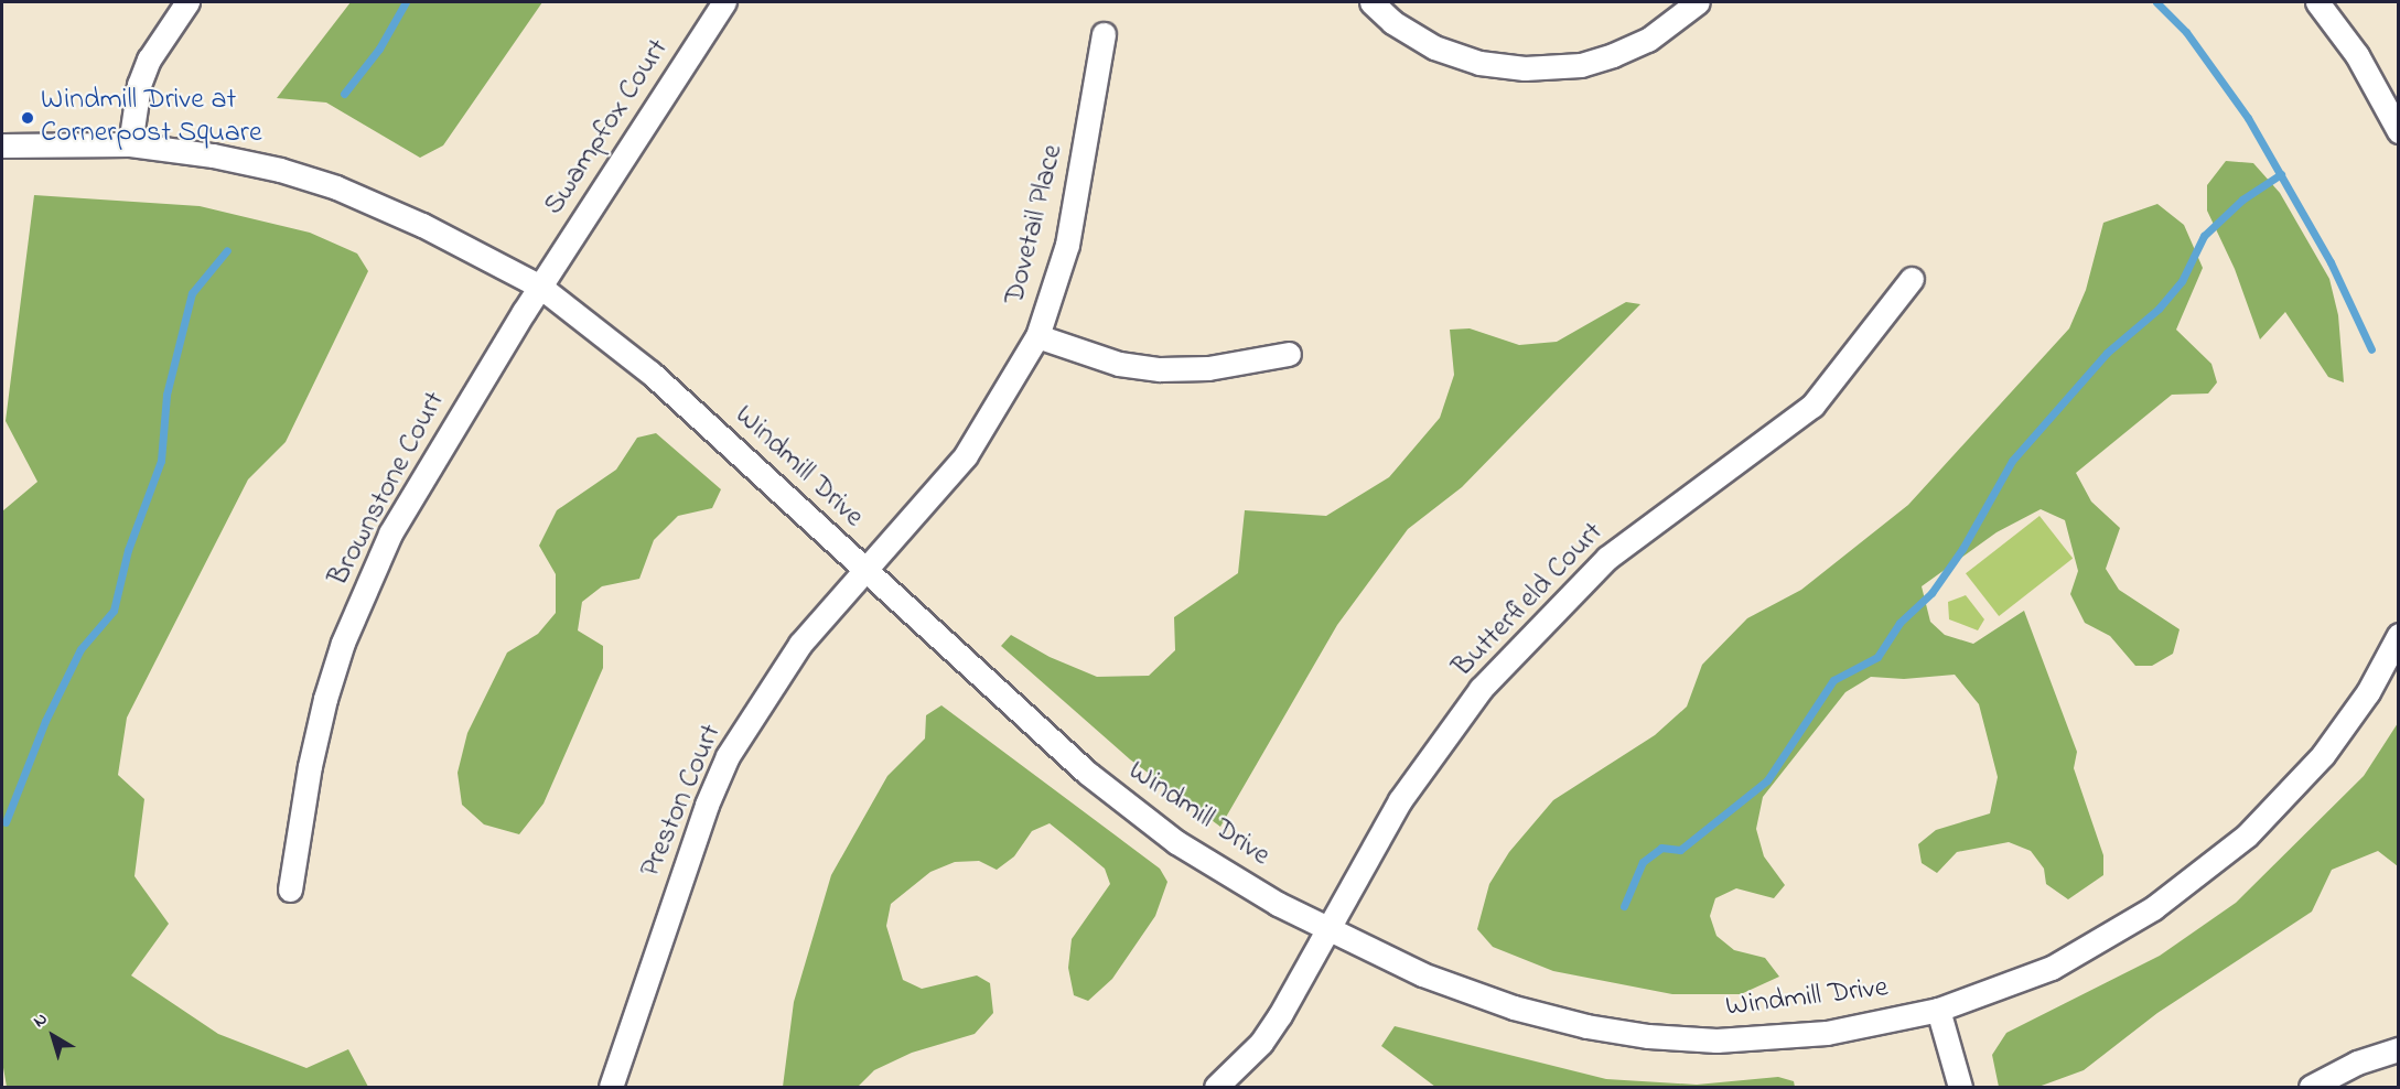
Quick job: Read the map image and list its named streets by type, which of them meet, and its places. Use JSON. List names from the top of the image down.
{
  "streets": {
    "street": [
      "Swampfox Court",
      "Dovetail Place",
      "Windmill Drive",
      "Brownstone Court",
      "Butterfield Court",
      "Preston Court"
    ]
  },
  "crossings": [
    ["Swampfox Court", "Windmill Drive"],
    ["Swampfox Court", "Brownstone Court"],
    ["Dovetail Place", "Windmill Drive"],
    ["Dovetail Place", "Preston Court"],
    ["Windmill Drive", "Brownstone Court"],
    ["Windmill Drive", "Butterfield Court"],
    ["Windmill Drive", "Preston Court"]
  ],
  "places": ["Windmill Drive at Cornerpost Square"],
  "north": "top left"
}
